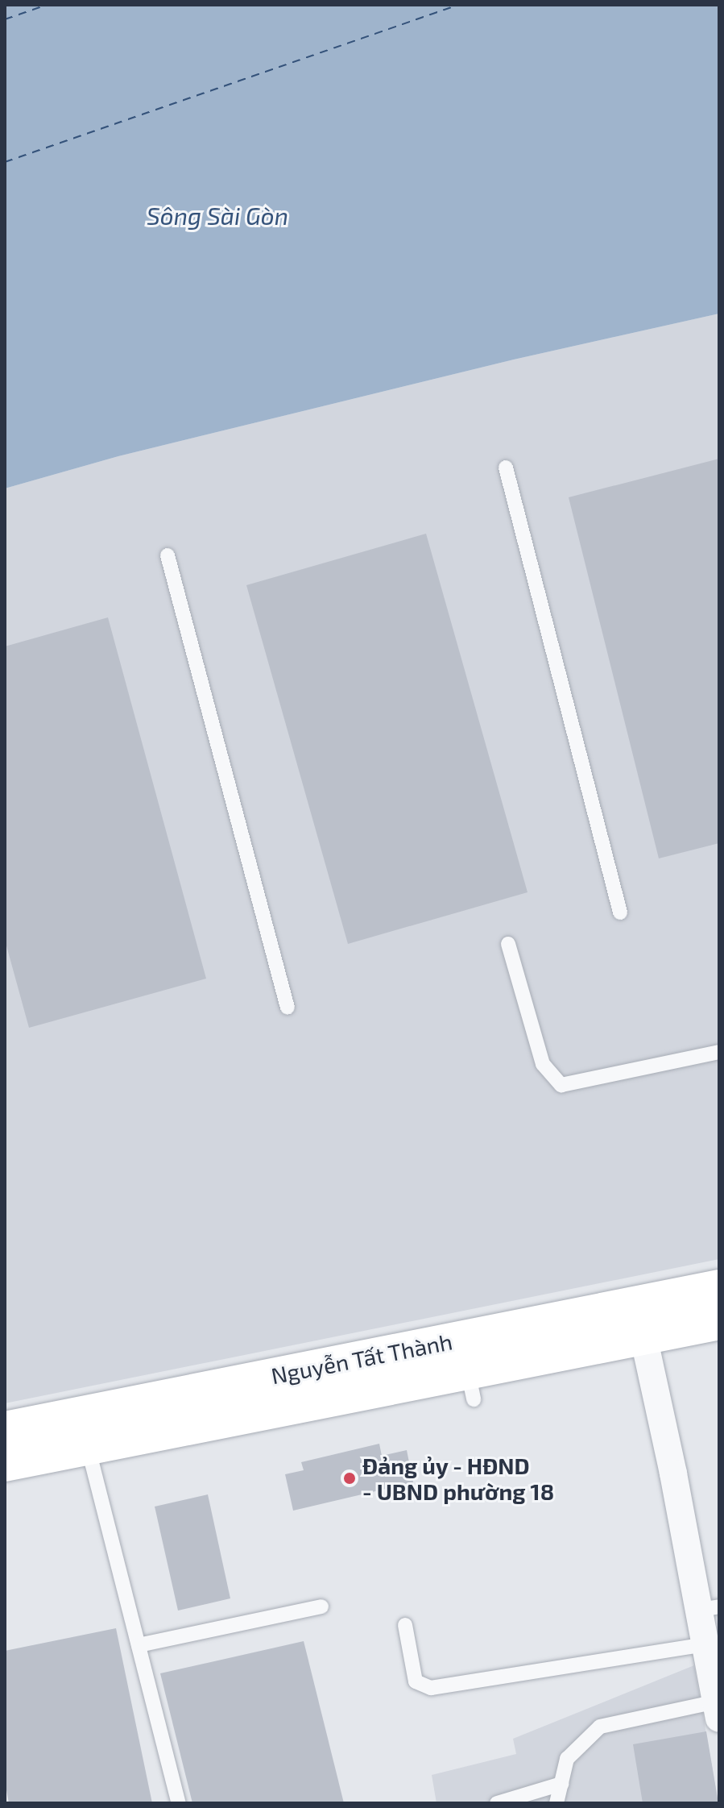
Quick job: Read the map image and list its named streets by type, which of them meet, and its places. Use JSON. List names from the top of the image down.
{
  "streets": {
    "main road": ["Nguyễn Tất Thành"]
  },
  "water": ["Sông Sài Gòn"],
  "places": ["Đảng ủy - HĐND - UBND phường 18"]
}
